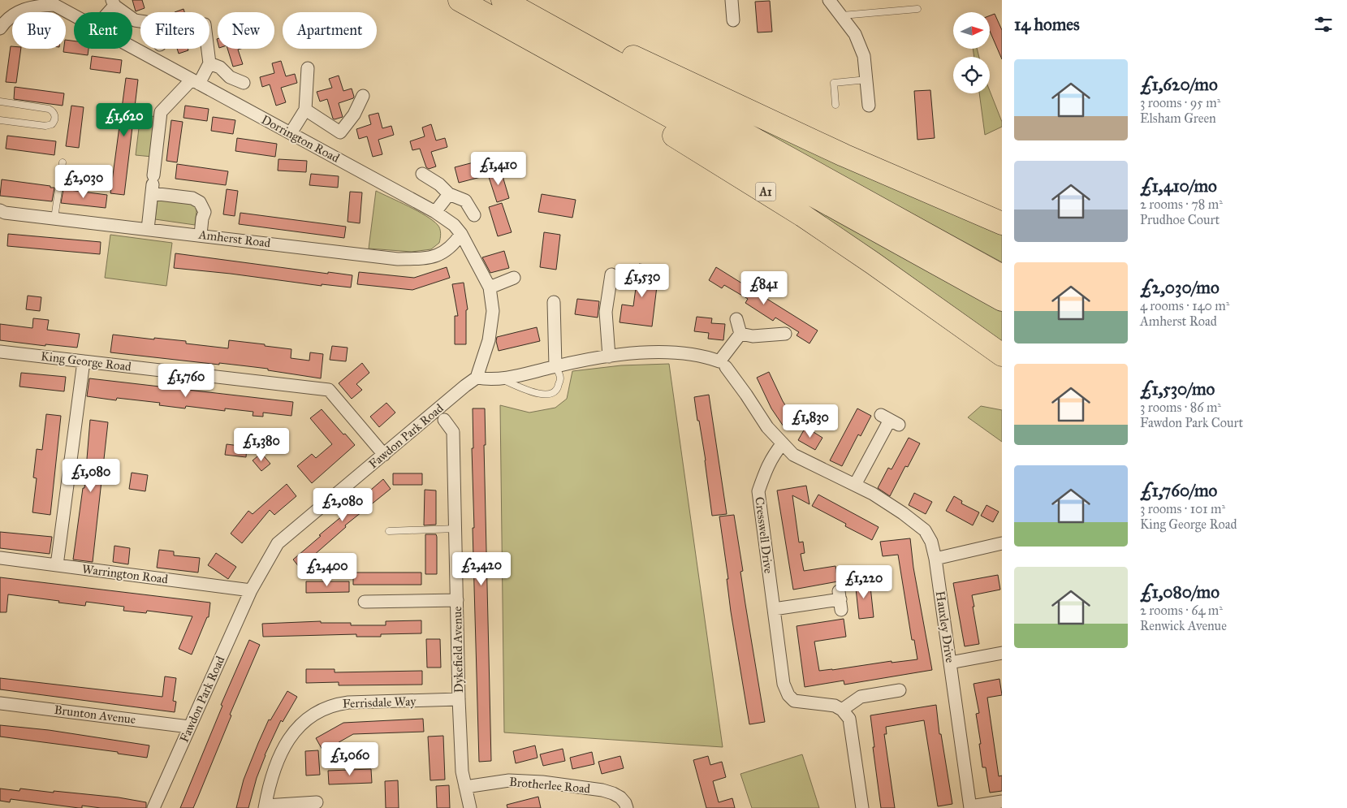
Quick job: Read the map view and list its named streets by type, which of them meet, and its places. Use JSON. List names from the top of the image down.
{
  "streets": {
    "highway": ["A1"],
    "street": [
      "Dorrington Road",
      "Amherst Road",
      "King George Road",
      "Fawdon Park Road",
      "Cresswell Drive",
      "Warrington Road",
      "Hauxley Drive",
      "Dykefield Avenue",
      "Ferrisdale Way",
      "Brunton Avenue",
      "Brotherlee Road"
    ]
  },
  "crossings": [
    ["Dorrington Road", "Amherst Road"],
    ["Dorrington Road", "Fawdon Park Road"],
    ["King George Road", "Fawdon Park Road"],
    ["Fawdon Park Road", "Warrington Road"],
    ["Fawdon Park Road", "Brunton Avenue"],
    ["Cresswell Drive", "Hauxley Drive"],
    ["Dykefield Avenue", "Ferrisdale Way"],
    ["Dykefield Avenue", "Brotherlee Road"]
  ],
  "north": "right",
  "page": {
    "heading": "14 homes",
    "chip": [
      "Buy",
      "Rent",
      "Filters",
      "New",
      "Apartment"
    ],
    "list": [
      {
        "name": "£1,620/mo",
        "note": "3 rooms · 95 m² · Elsham Green"
      },
      {
        "name": "£1,410/mo",
        "note": "2 rooms · 78 m² · Prudhoe Court"
      },
      {
        "name": "£2,030/mo",
        "note": "4 rooms · 140 m² · Amherst Road"
      },
      {
        "name": "£1,530/mo",
        "note": "3 rooms · 86 m² · Fawdon Park Court"
      },
      {
        "name": "£1,760/mo",
        "note": "3 rooms · 101 m² · King George Road"
      },
      {
        "name": "£1,080/mo",
        "note": "2 rooms · 64 m² · Renwick Avenue"
      }
    ],
    "price": [
      "£1,620",
      "£1,410",
      "£2,030",
      "£1,530",
      "£841",
      "£1,760",
      "£1,830",
      "£1,380",
      "£1,080",
      "£2,080",
      "£2,420",
      "£2,400",
      "£1,220",
      "£1,060"
    ]
  }
}
